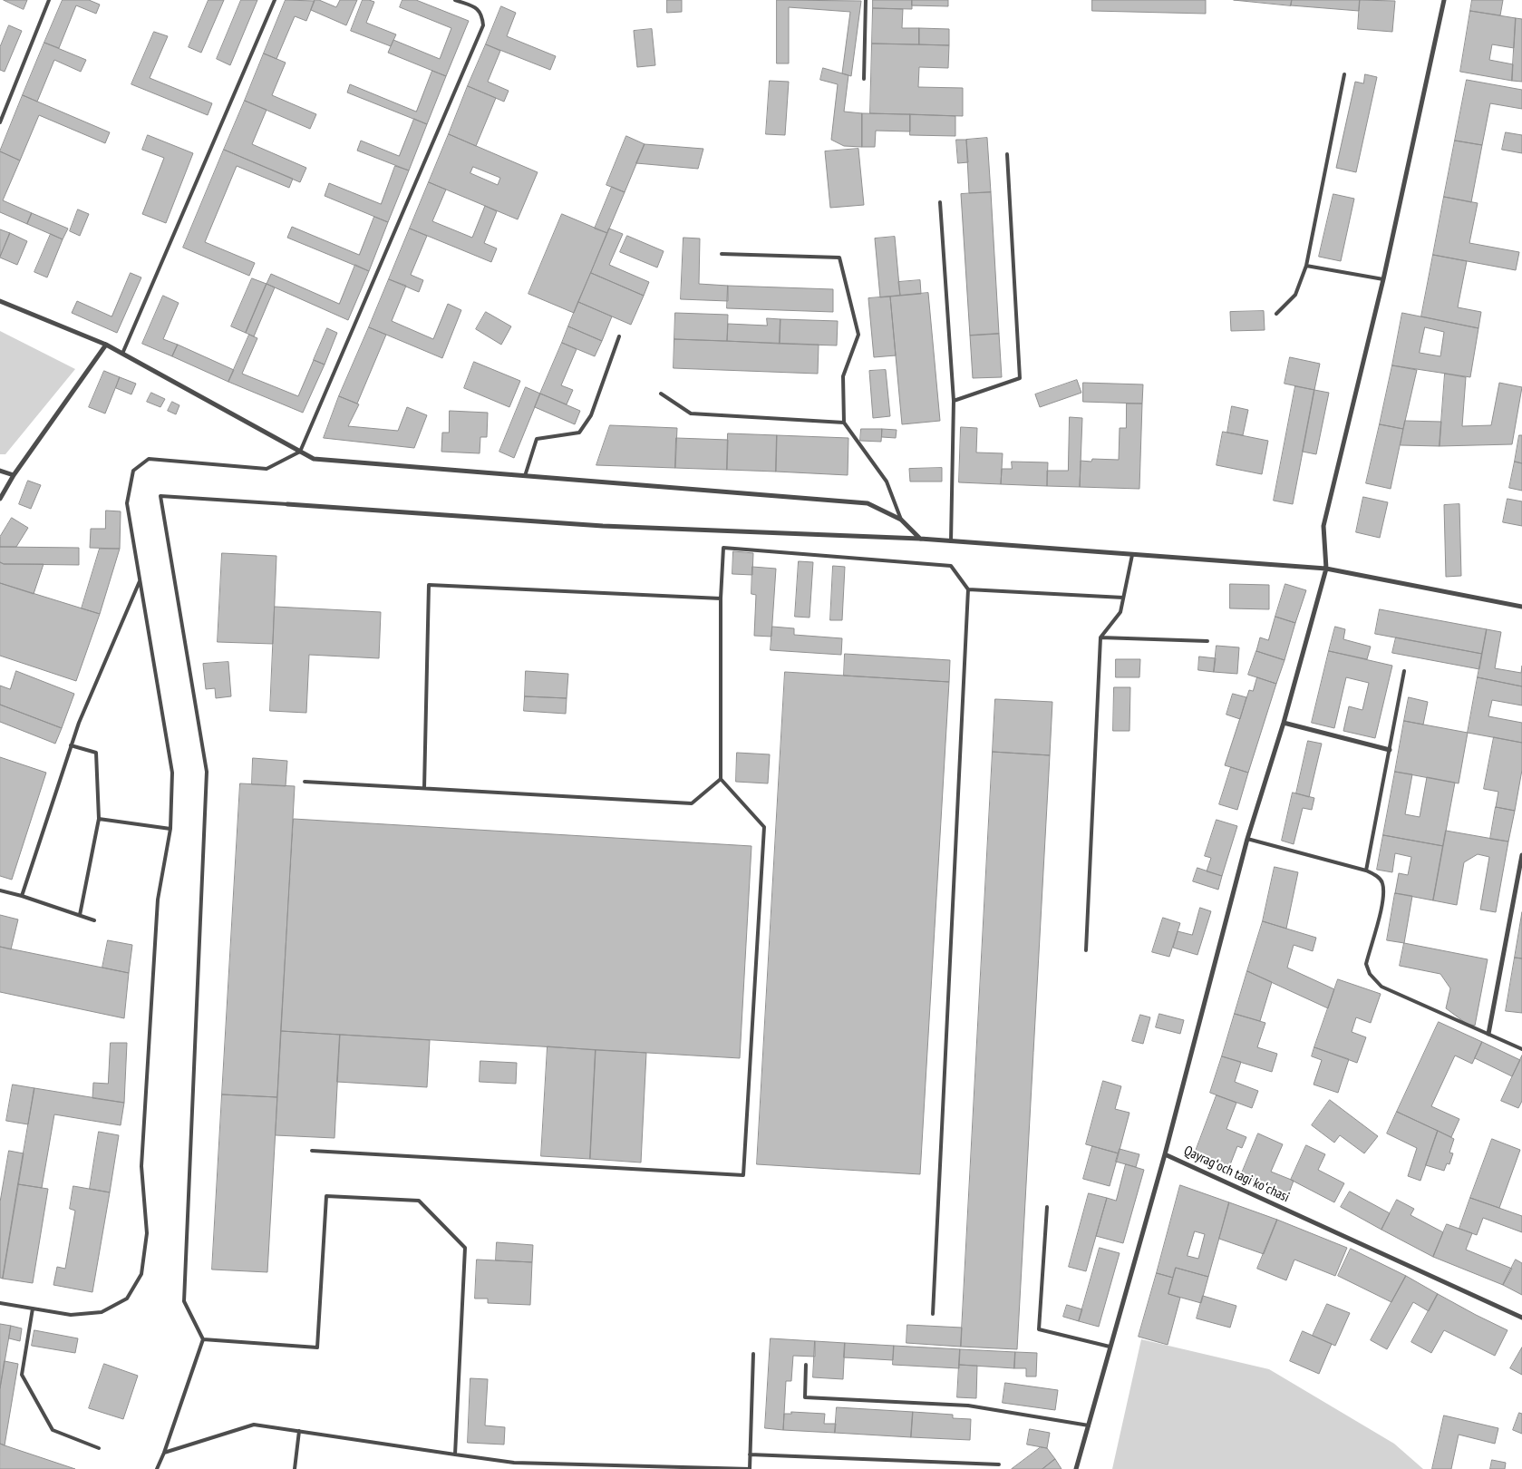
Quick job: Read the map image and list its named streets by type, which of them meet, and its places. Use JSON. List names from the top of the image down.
{
  "streets": {
    "street": ["Qayragʻoch tagi koʻchasi"]
  }
}
